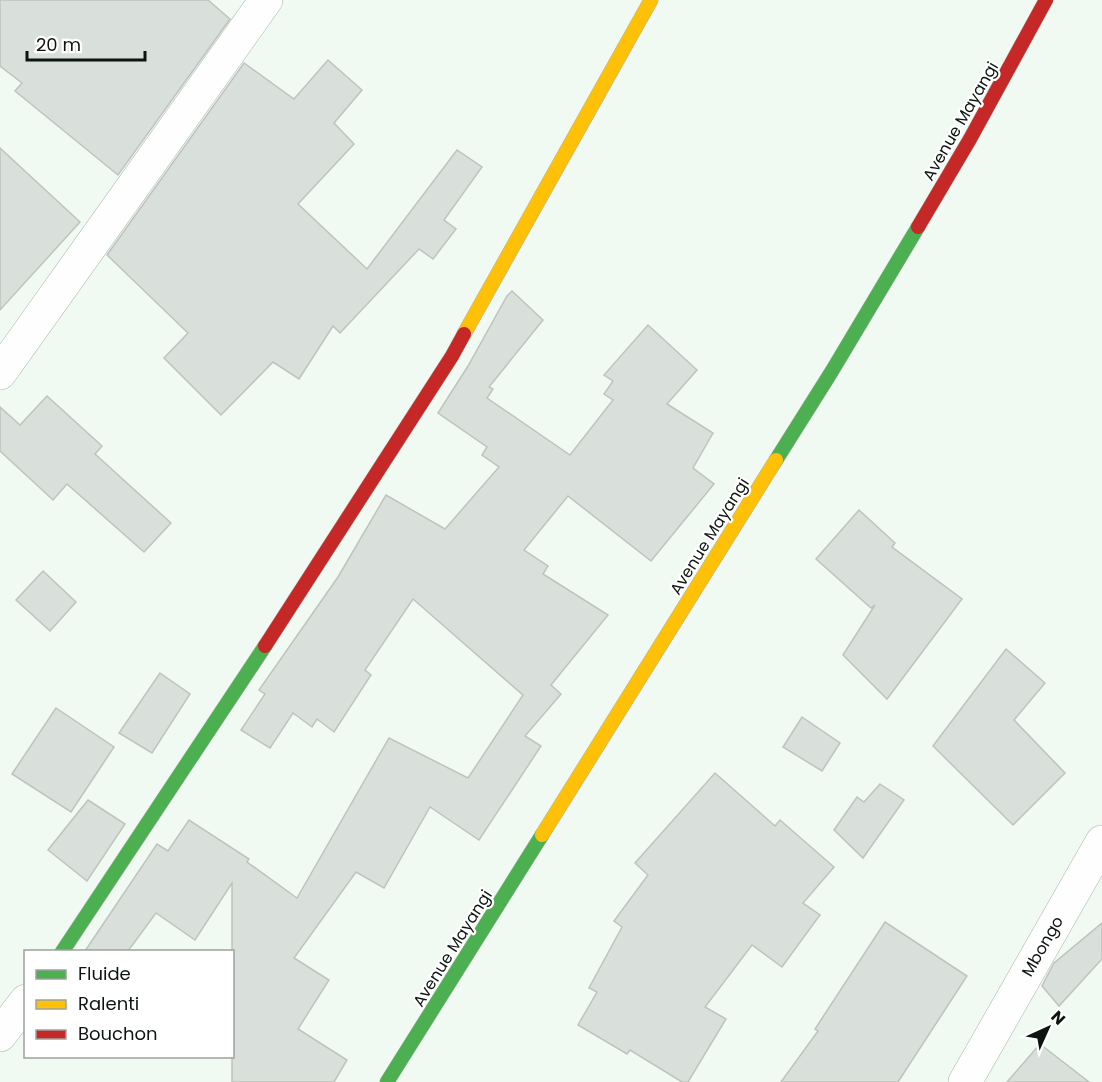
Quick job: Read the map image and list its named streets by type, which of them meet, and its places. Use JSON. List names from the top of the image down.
{
  "streets": {
    "street": ["Avenue Mayangi", "Mbongo"]
  },
  "legend": ["Fluide", "Ralenti", "Bouchon"],
  "scale_bar": "20 m",
  "north": "top right"
}
